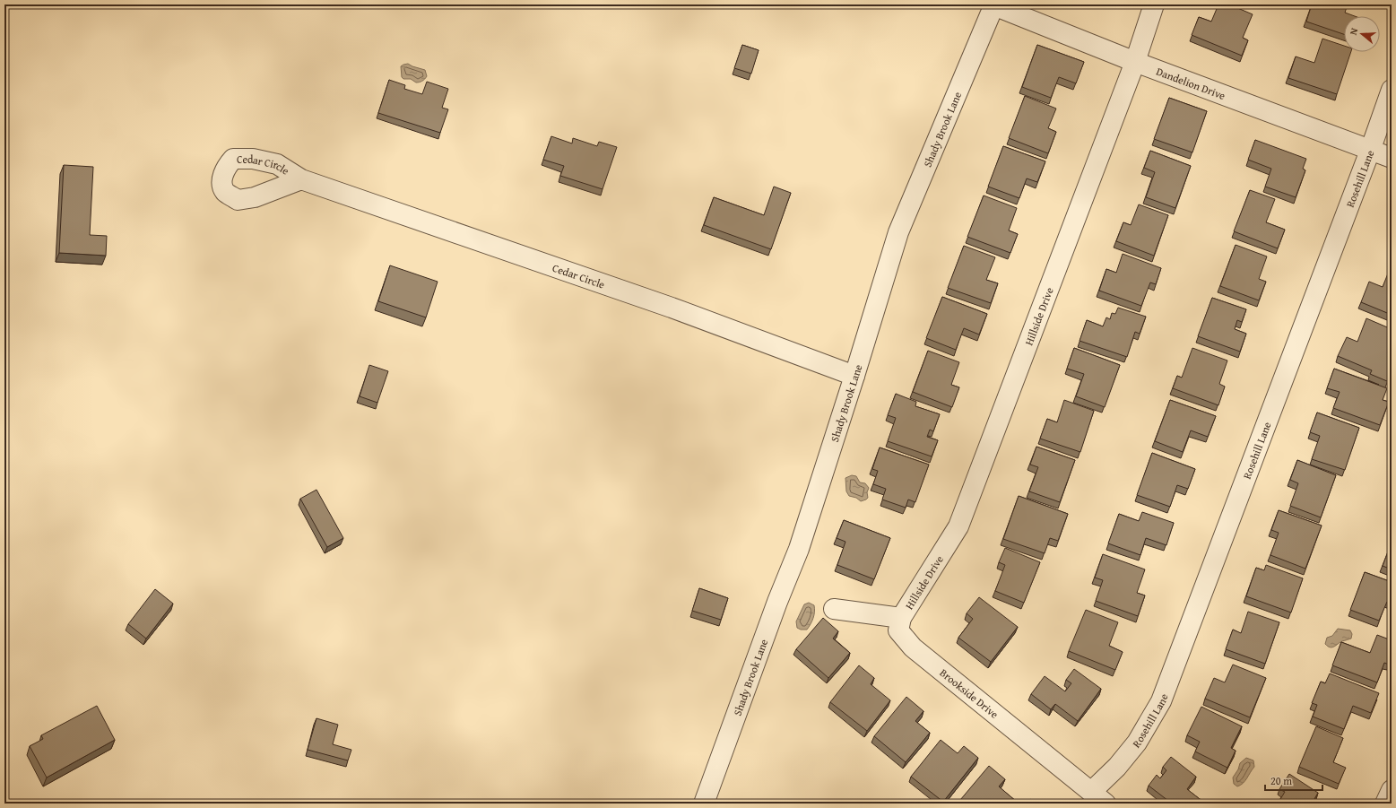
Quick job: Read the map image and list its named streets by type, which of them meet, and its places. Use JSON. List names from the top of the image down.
{
  "streets": {
    "street": [
      "Dandelion Drive",
      "Shady Brook Lane",
      "Cedar Circle",
      "Rosehill Lane",
      "Hillside Drive",
      "Brookside Drive"
    ]
  },
  "crossings": [
    ["Dandelion Drive", "Shady Brook Lane"],
    ["Dandelion Drive", "Rosehill Lane"],
    ["Dandelion Drive", "Hillside Drive"],
    ["Shady Brook Lane", "Cedar Circle"],
    ["Rosehill Lane", "Brookside Drive"],
    ["Hillside Drive", "Brookside Drive"]
  ],
  "scale_bar": "20 m",
  "north": "left"
}
